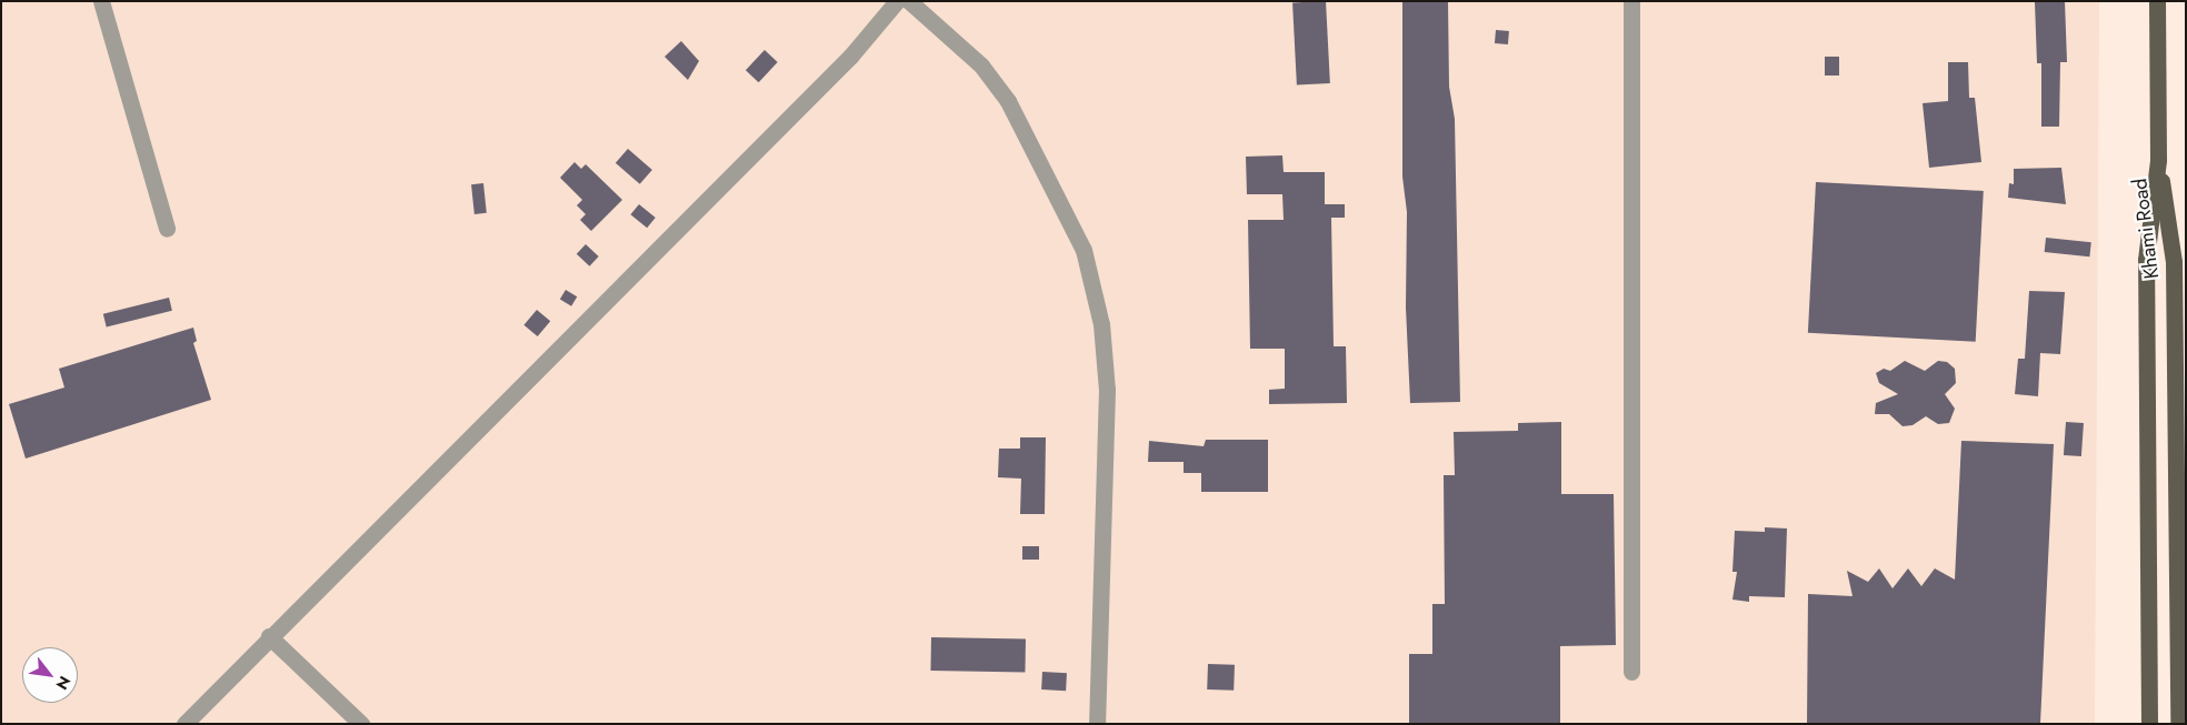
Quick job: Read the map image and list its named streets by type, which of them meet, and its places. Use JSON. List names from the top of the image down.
{
  "streets": {
    "main road": ["Khami Road"]
  },
  "north": "bottom right"
}
